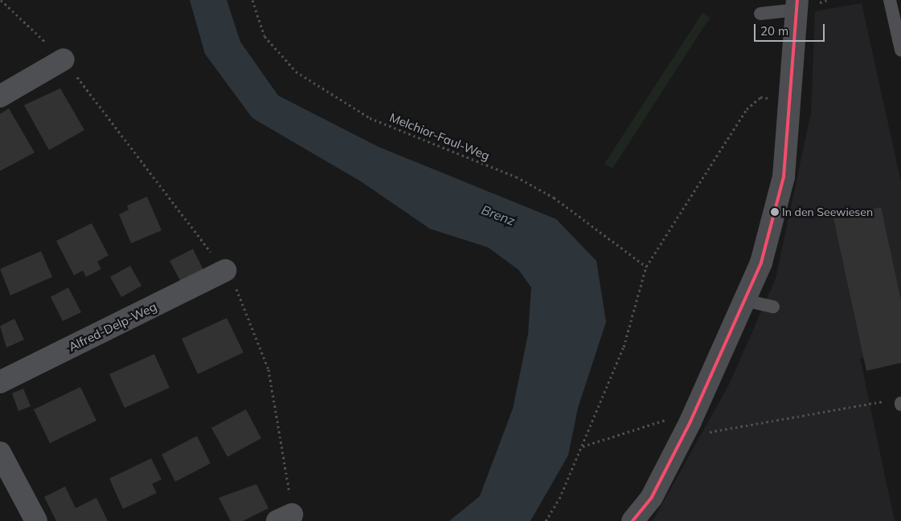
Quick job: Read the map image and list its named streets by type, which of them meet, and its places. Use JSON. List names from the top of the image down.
{
  "streets": {
    "street": ["Alfred-Delp-Weg"],
    "path": ["Melchior-Faul-Weg"]
  },
  "water": ["Brenz"],
  "places": ["In den Seewiesen"],
  "scale_bar": "20 m"
}
